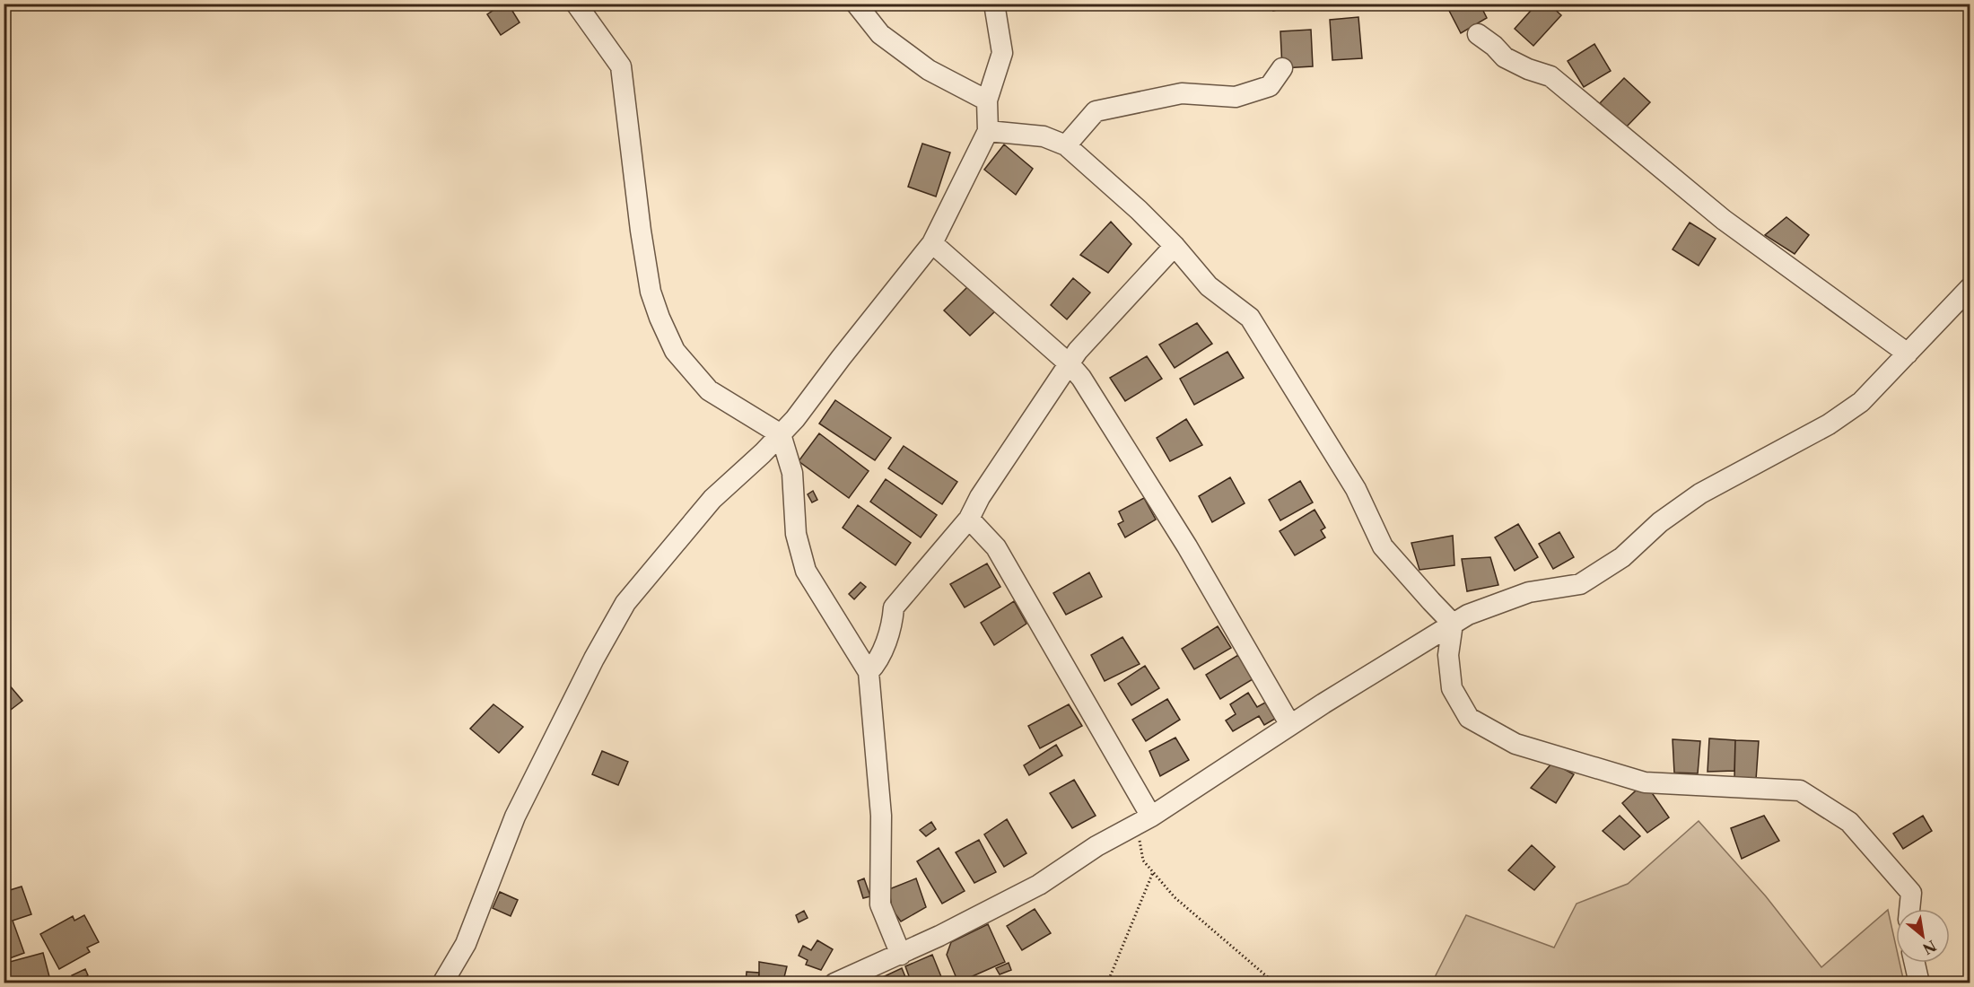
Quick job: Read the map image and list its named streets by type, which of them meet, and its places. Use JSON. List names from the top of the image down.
{
  "north": "bottom right"
}
